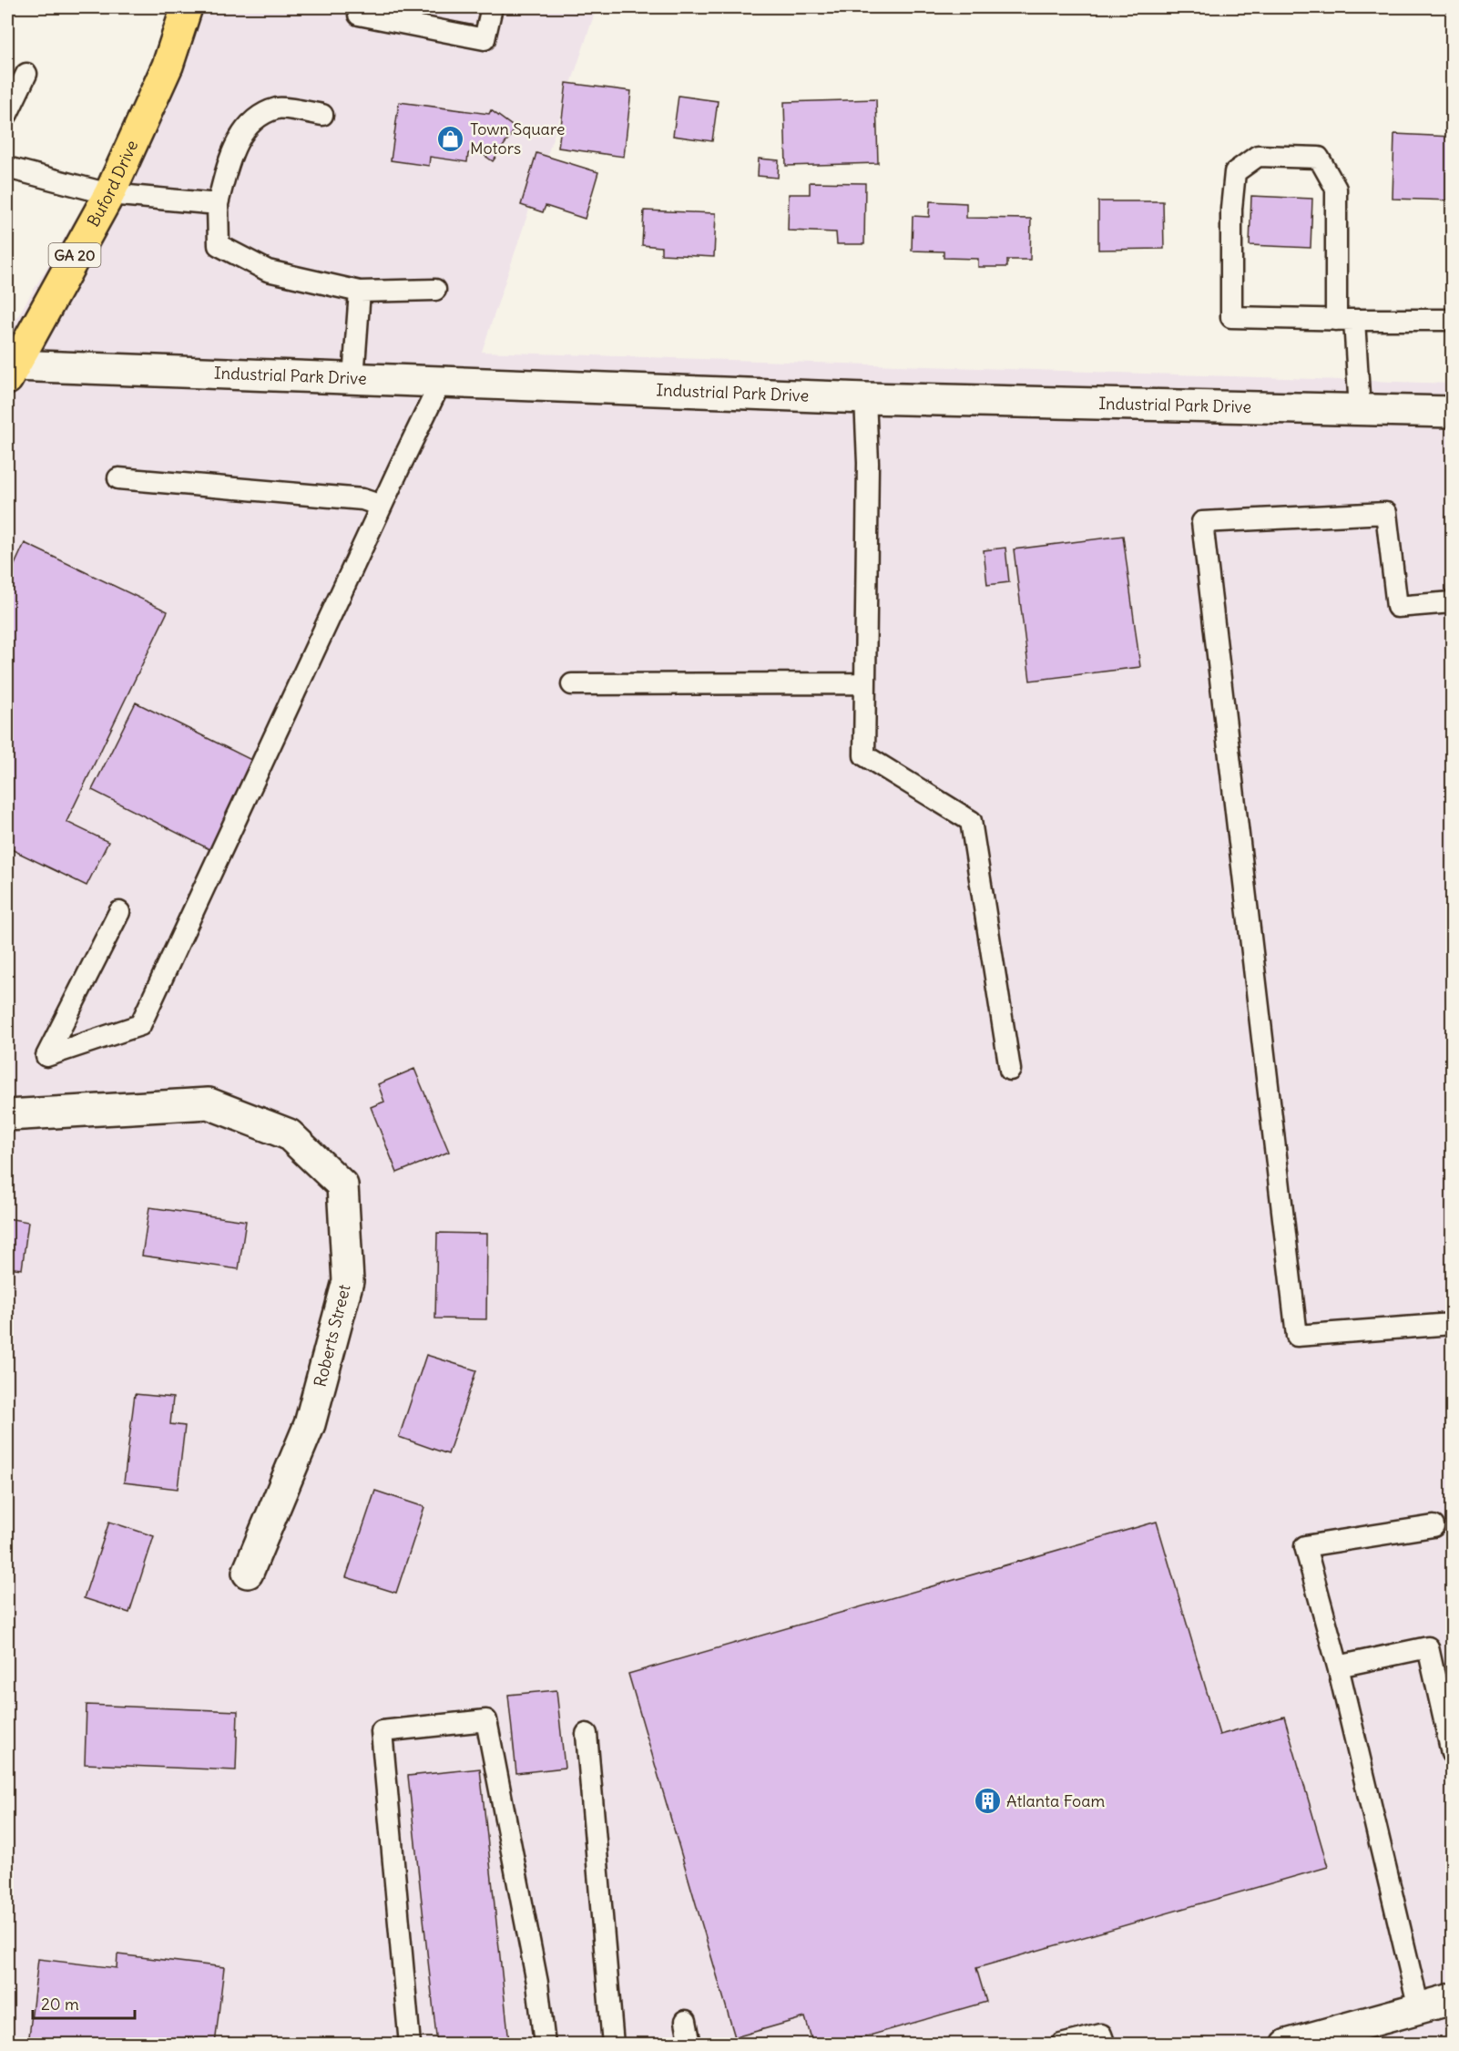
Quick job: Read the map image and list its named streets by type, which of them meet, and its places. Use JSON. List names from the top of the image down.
{
  "streets": {
    "highway": ["Buford Drive", "GA 20"],
    "street": ["Industrial Park Drive", "Roberts Street"]
  },
  "crossings": [
    ["Buford Drive", "Industrial Park Drive"]
  ],
  "places": {
    "shop": ["Town Square Motors"],
    "building": ["Atlanta Foam"]
  },
  "scale_bar": "20 m"
}
